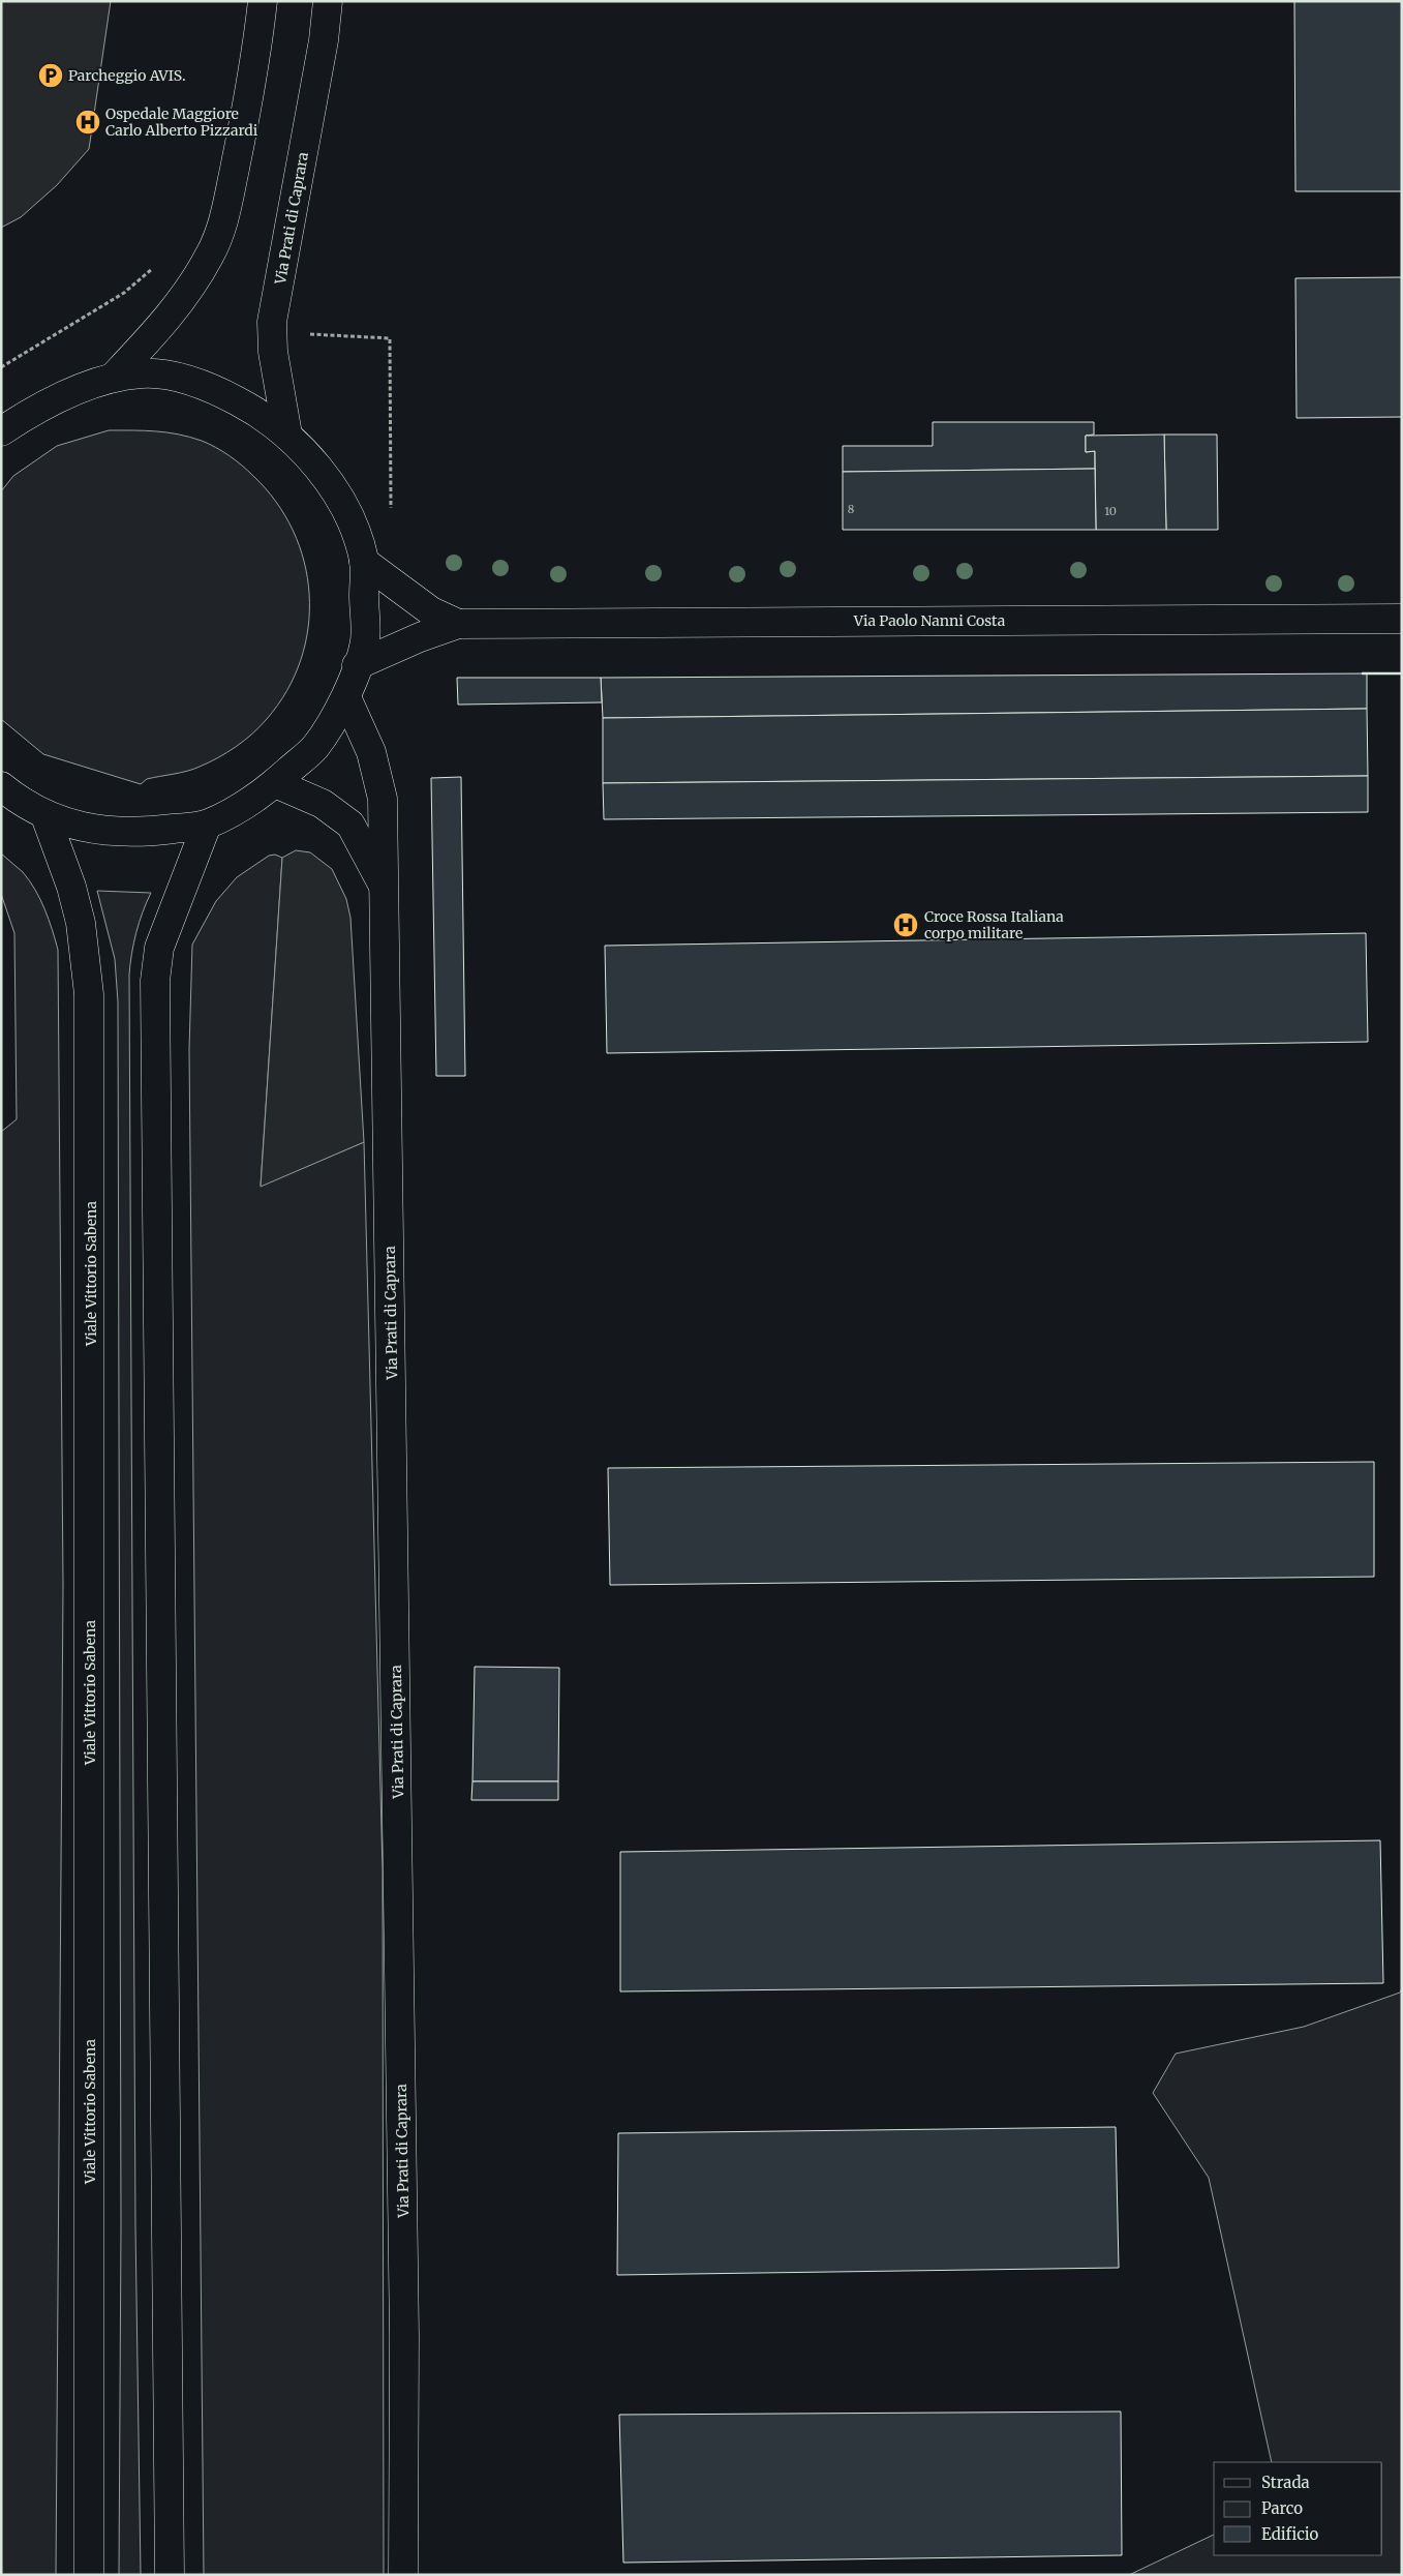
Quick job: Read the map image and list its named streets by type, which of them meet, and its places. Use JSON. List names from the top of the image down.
{
  "streets": {
    "main road": ["Via Prati di Caprara", "Via Paolo Nanni Costa", "Viale Vittorio Sabena"]
  },
  "places": {
    "parking": ["Parcheggio AVIS."],
    "hospital": ["Ospedale Maggiore Carlo Alberto Pizzardi", "Croce Rossa Italiana corpo militare"]
  },
  "house_numbers": ["8", "10"],
  "legend": ["Strada", "Parco", "Edificio"]
}
